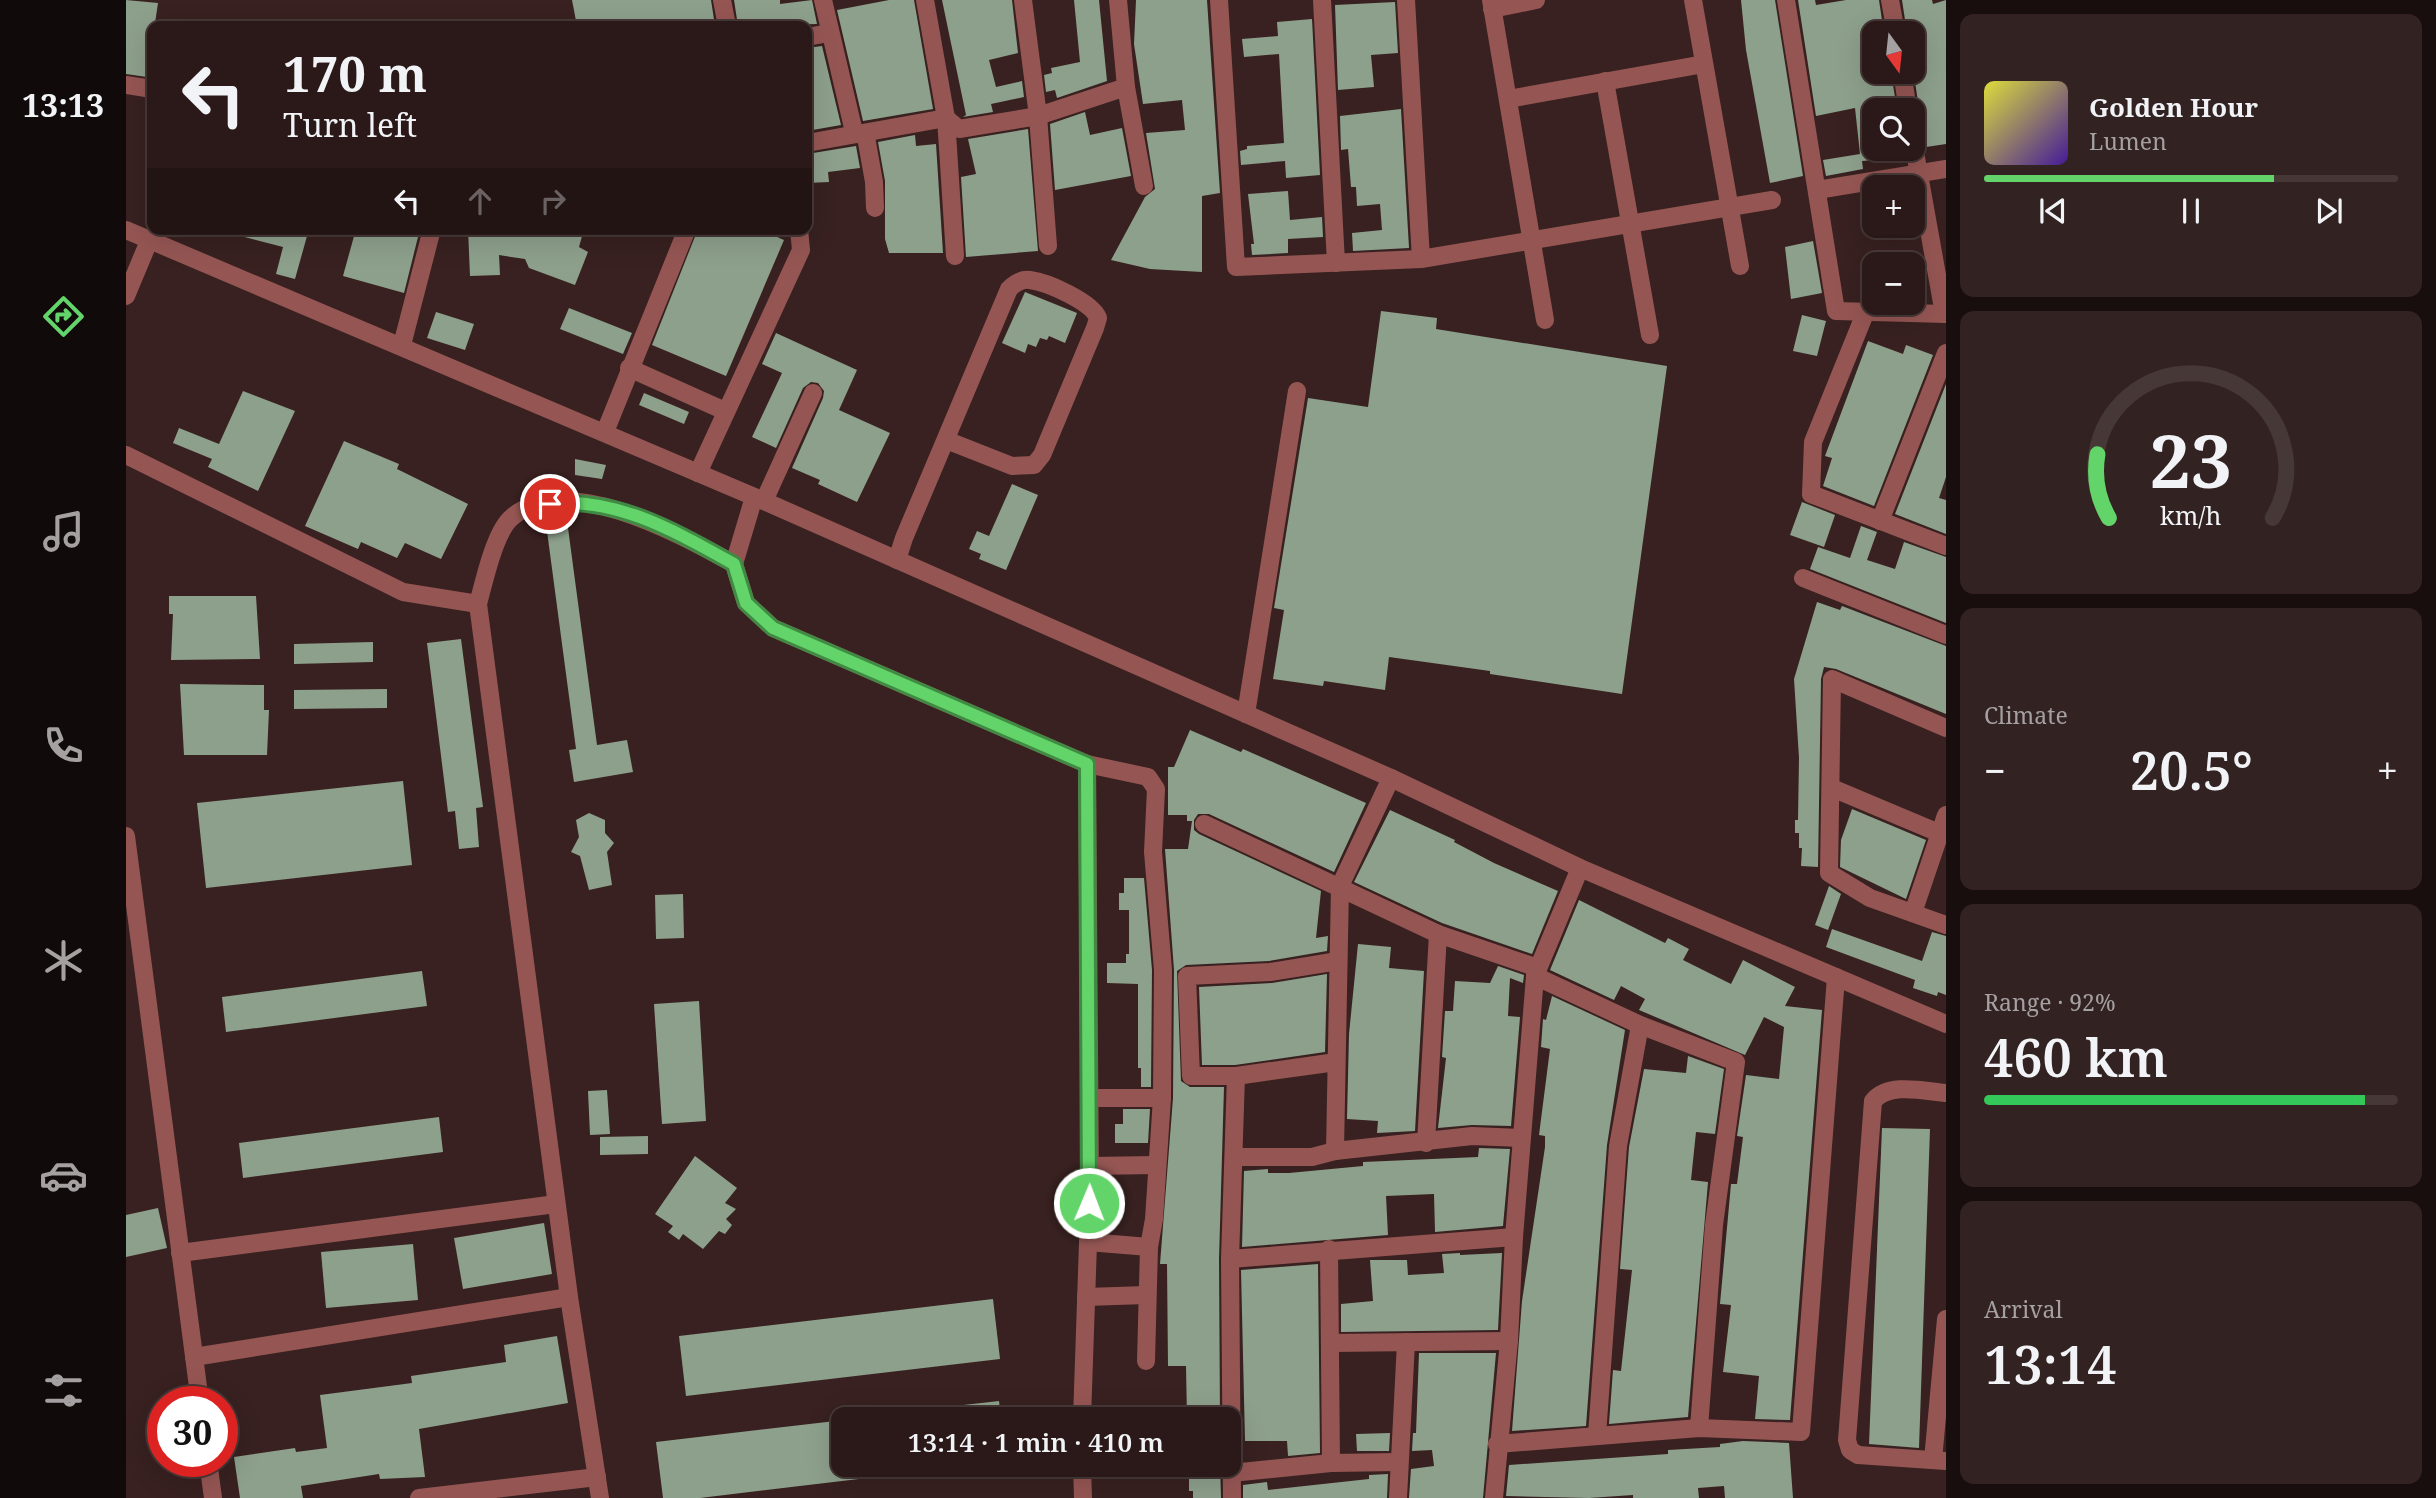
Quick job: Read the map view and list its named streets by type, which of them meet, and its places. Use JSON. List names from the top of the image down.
{
  "north": "bottom",
  "page": {
    "tabs": "13:13",
    "map_buttons": ["+", "−"],
    "turn": ["170 m", "Turn left"],
    "song": ["Golden Hour", "Lumen"],
    "tile": [
      "Climate",
      ["Range · 92%", "460 km"],
      ["Arrival", "13:14"]
    ],
    "heat": ["−", "20.5°", "+"],
    "limit": "30",
    "trip": "13:14 · 1 min · 410 m",
    "gauge": ["23", "km/h"]
  }
}
